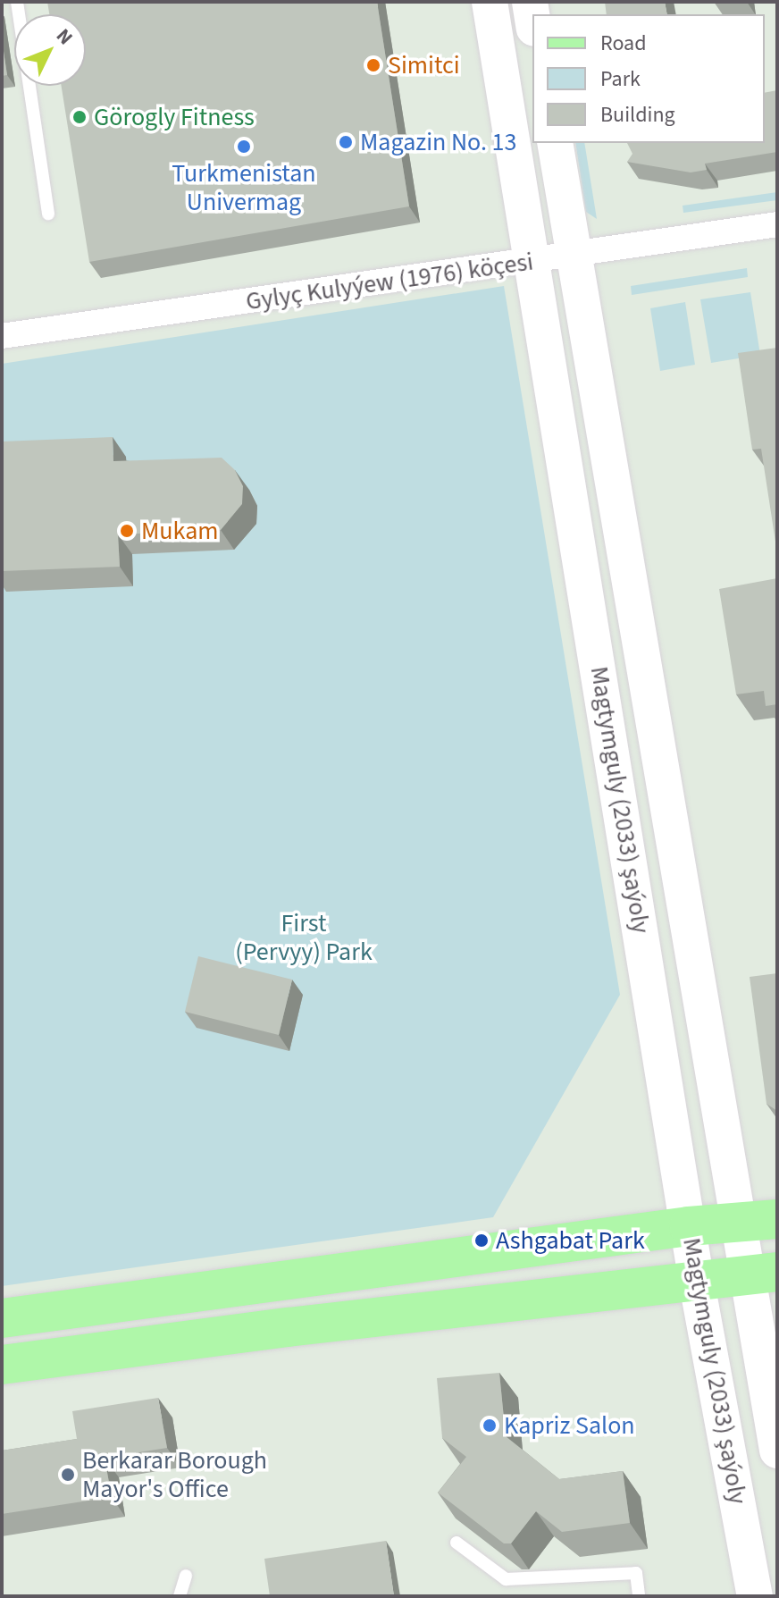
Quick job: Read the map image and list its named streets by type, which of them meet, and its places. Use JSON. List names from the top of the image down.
{
  "streets": {
    "main road": ["Magtymguly (2033) şaýoly"],
    "street": ["Gylyç Kulyýew (1976) köçesi"]
  },
  "crossings": [
    ["Gylyç Kulyýew (1976) köçesi", "Magtymguly (2033) şaýoly"]
  ],
  "parks": ["First (Pervyy) Park"],
  "places": [
    "Simitci",
    "Görogly Fitness",
    "Magazin No. 13",
    "Turkmenistan Univermag",
    "Mukam",
    "Ashgabat Park",
    "Kapriz Salon",
    "Berkarar Borough Mayor's Office"
  ],
  "legend": ["Road", "Park", "Building"],
  "north": "top right"
}
